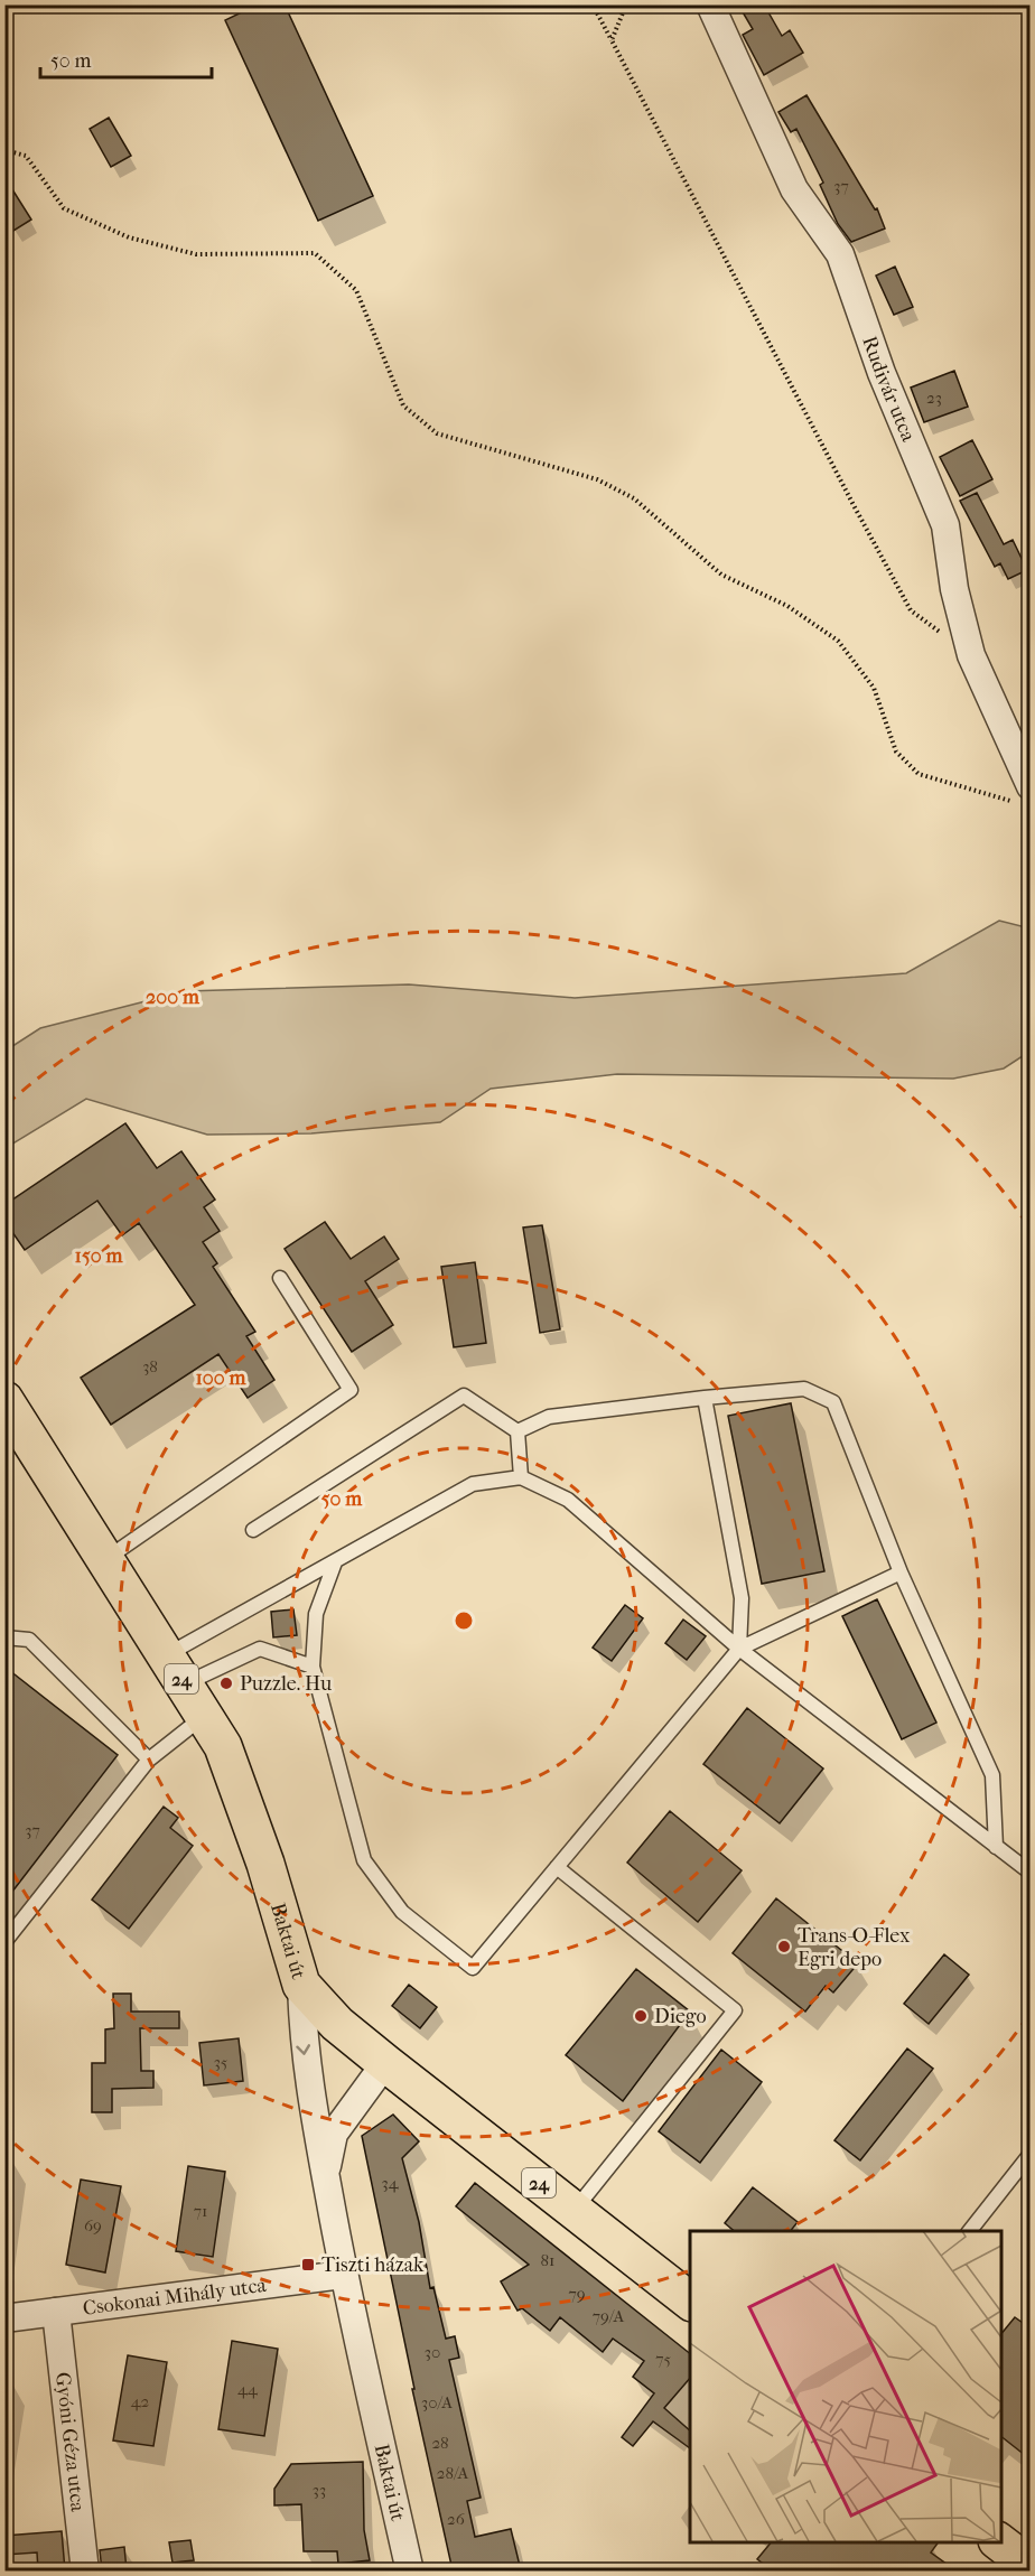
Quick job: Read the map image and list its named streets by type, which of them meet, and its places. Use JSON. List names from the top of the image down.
{
  "streets": {
    "main road": ["24", "Baktai út"],
    "street": ["Rudivár utca", "Csokonai Mihály utca", "Gyóni Géza utca"]
  },
  "crossings": [
    ["24", "Baktai út"],
    ["Baktai út", "Csokonai Mihály utca"],
    ["Csokonai Mihály utca", "Gyóni Géza utca"]
  ],
  "places": {
    "other": ["Puzzle. Hu", "Trans-O-Flex Egri depo", "Diego"],
    "transit": ["Tiszti házak"]
  },
  "house_numbers": [
    "37",
    "23",
    "38",
    "37",
    "35",
    "34",
    "71",
    "69",
    "81",
    "79",
    "79/A",
    "30",
    "75",
    "44",
    "42",
    "30/A",
    "28",
    "28/A",
    "33",
    "26"
  ],
  "scale_bar": "50 m",
  "rings": [
    "200 m",
    "150 m",
    "100 m",
    "50 m"
  ]
}
